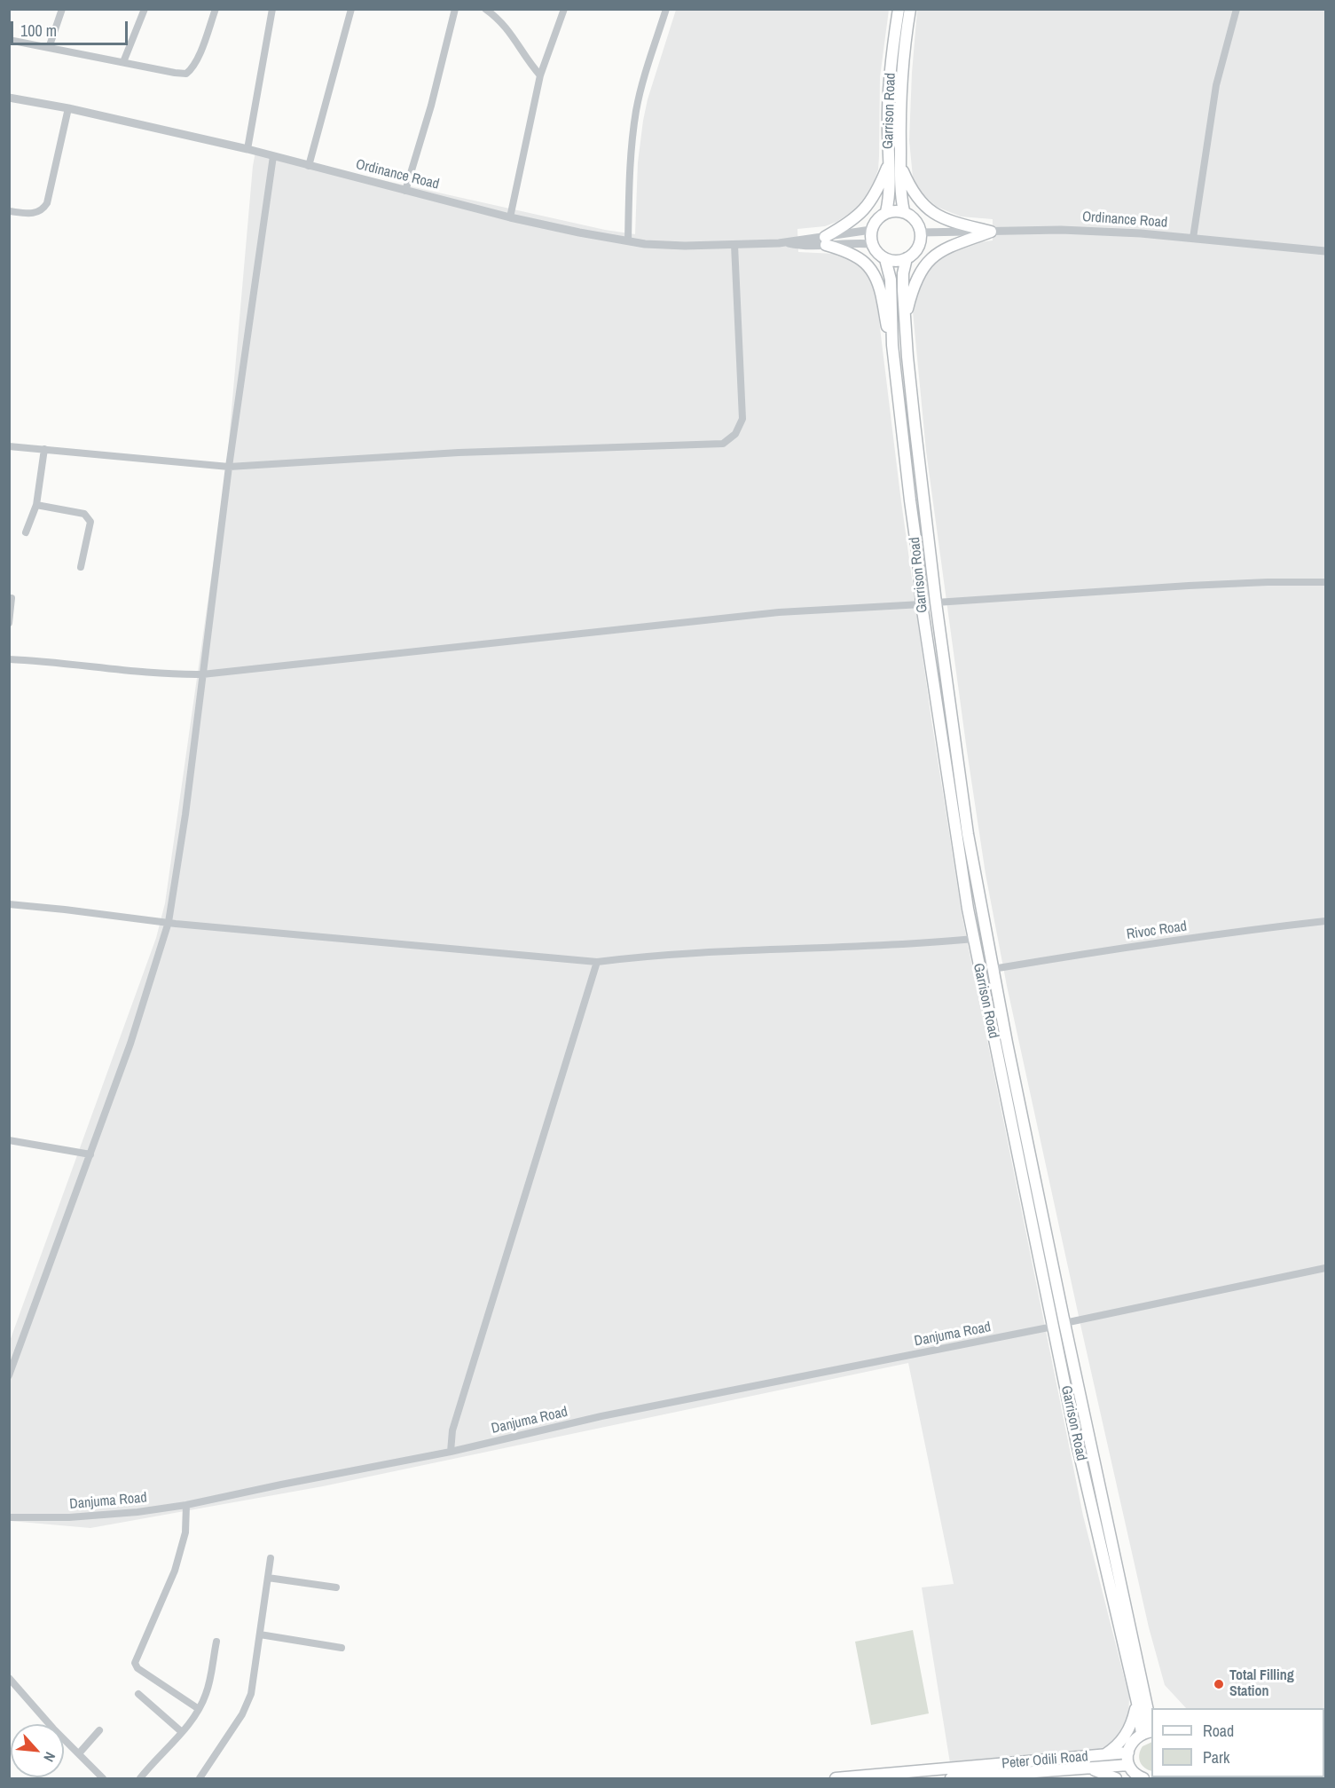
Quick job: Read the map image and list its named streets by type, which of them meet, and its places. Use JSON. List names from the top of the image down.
{
  "streets": {
    "main road": ["Garrison Road", "Peter Odili Road"],
    "street": ["Ordinance Road", "Rivoc Road", "Danjuma Road"]
  },
  "crossings": [
    ["Garrison Road", "Ordinance Road"],
    ["Garrison Road", "Rivoc Road"],
    ["Garrison Road", "Danjuma Road"]
  ],
  "places": ["Total Filling Station"],
  "legend": ["Road", "Park"],
  "scale_bar": "100 m",
  "north": "bottom right"
}
